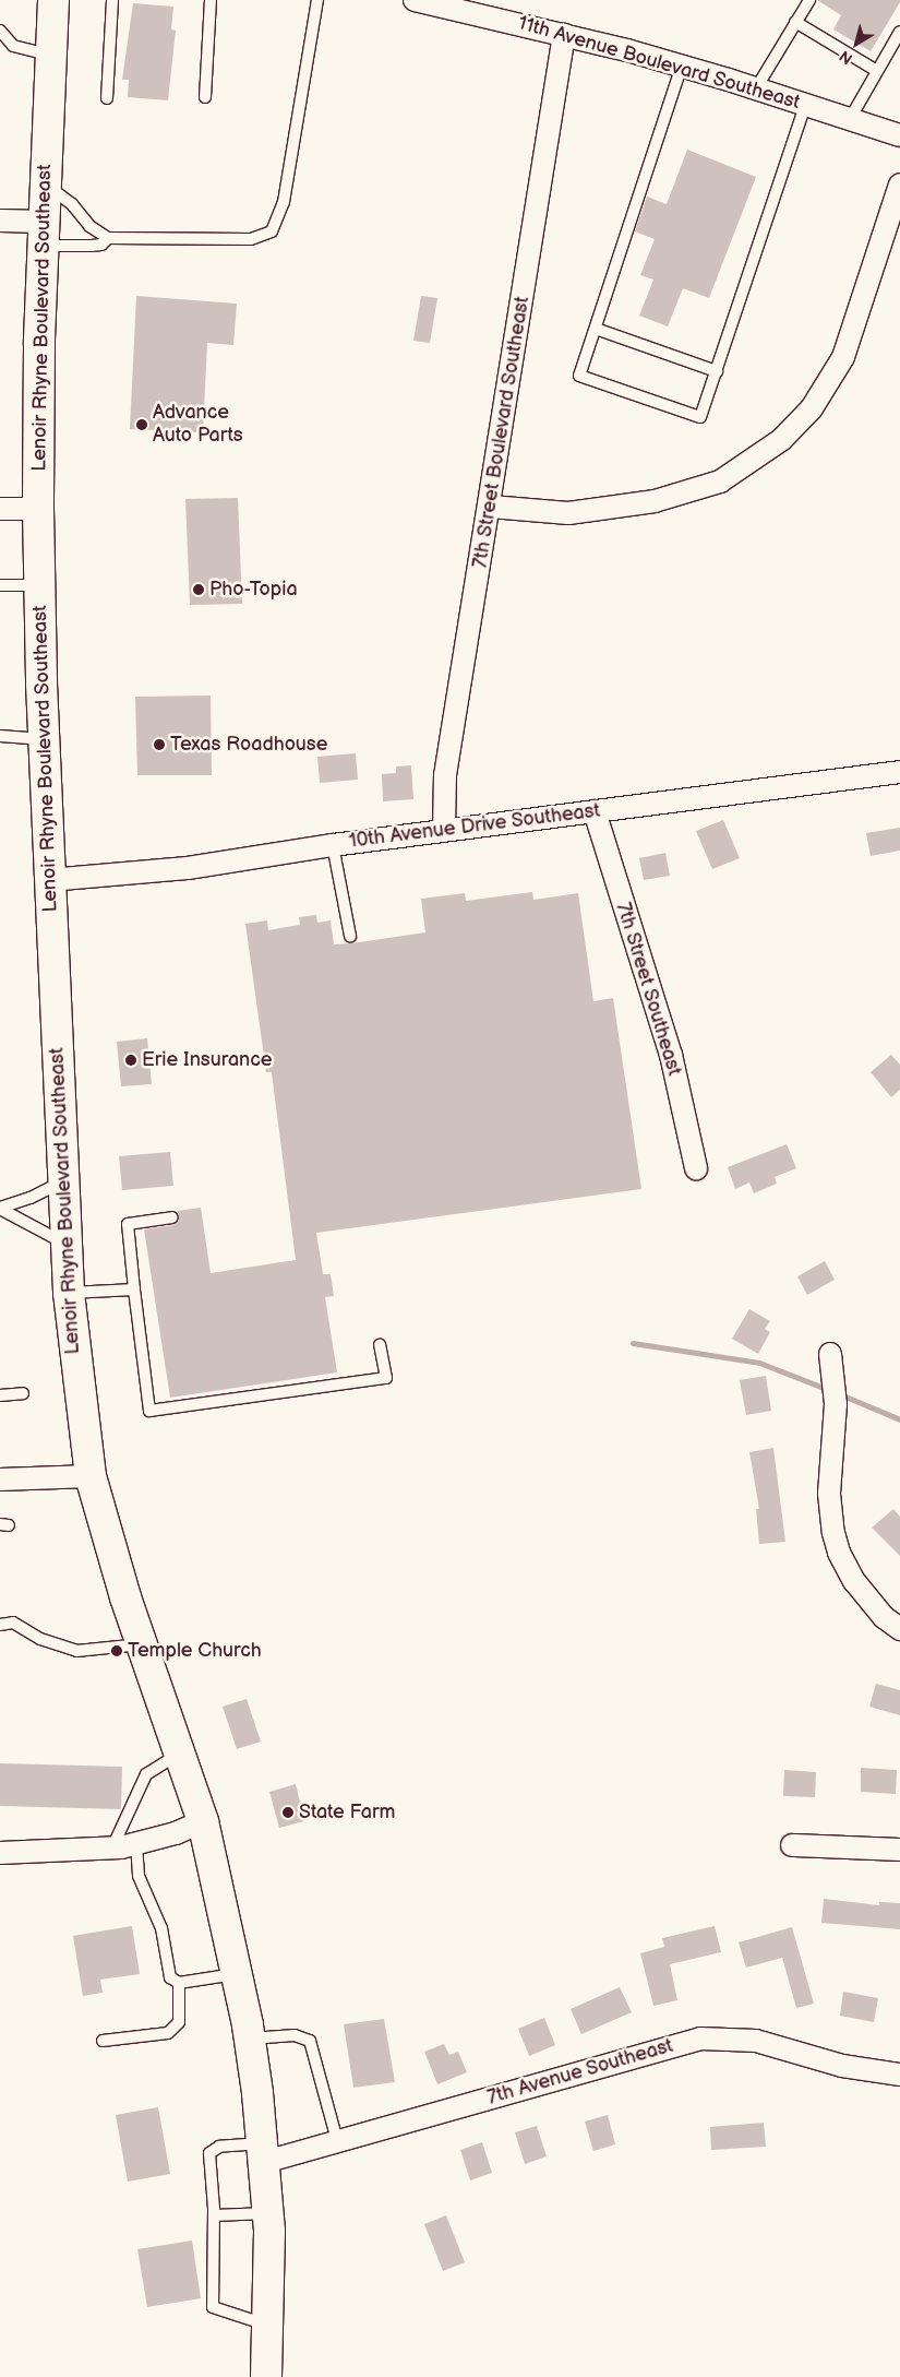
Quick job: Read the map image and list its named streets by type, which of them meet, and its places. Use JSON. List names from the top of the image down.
{
  "streets": {
    "main road": ["Lenoir Rhyne Boulevard Southeast"],
    "street": [
      "11th Avenue Boulevard Southeast",
      "7th Street Boulevard Southeast",
      "10th Avenue Drive Southeast",
      "7th Street Southeast",
      "7th Avenue Southeast"
    ]
  },
  "crossings": [
    ["11th Avenue Boulevard Southeast", "7th Street Boulevard Southeast"],
    ["Lenoir Rhyne Boulevard Southeast", "10th Avenue Drive Southeast"],
    ["Lenoir Rhyne Boulevard Southeast", "7th Avenue Southeast"],
    ["7th Street Boulevard Southeast", "10th Avenue Drive Southeast"],
    ["10th Avenue Drive Southeast", "7th Street Southeast"]
  ],
  "places": [
    "Advance Auto Parts",
    "Pho-Topia",
    "Texas Roadhouse",
    "Erie Insurance",
    "Temple Church",
    "State Farm"
  ],
  "north": "bottom left"
}
